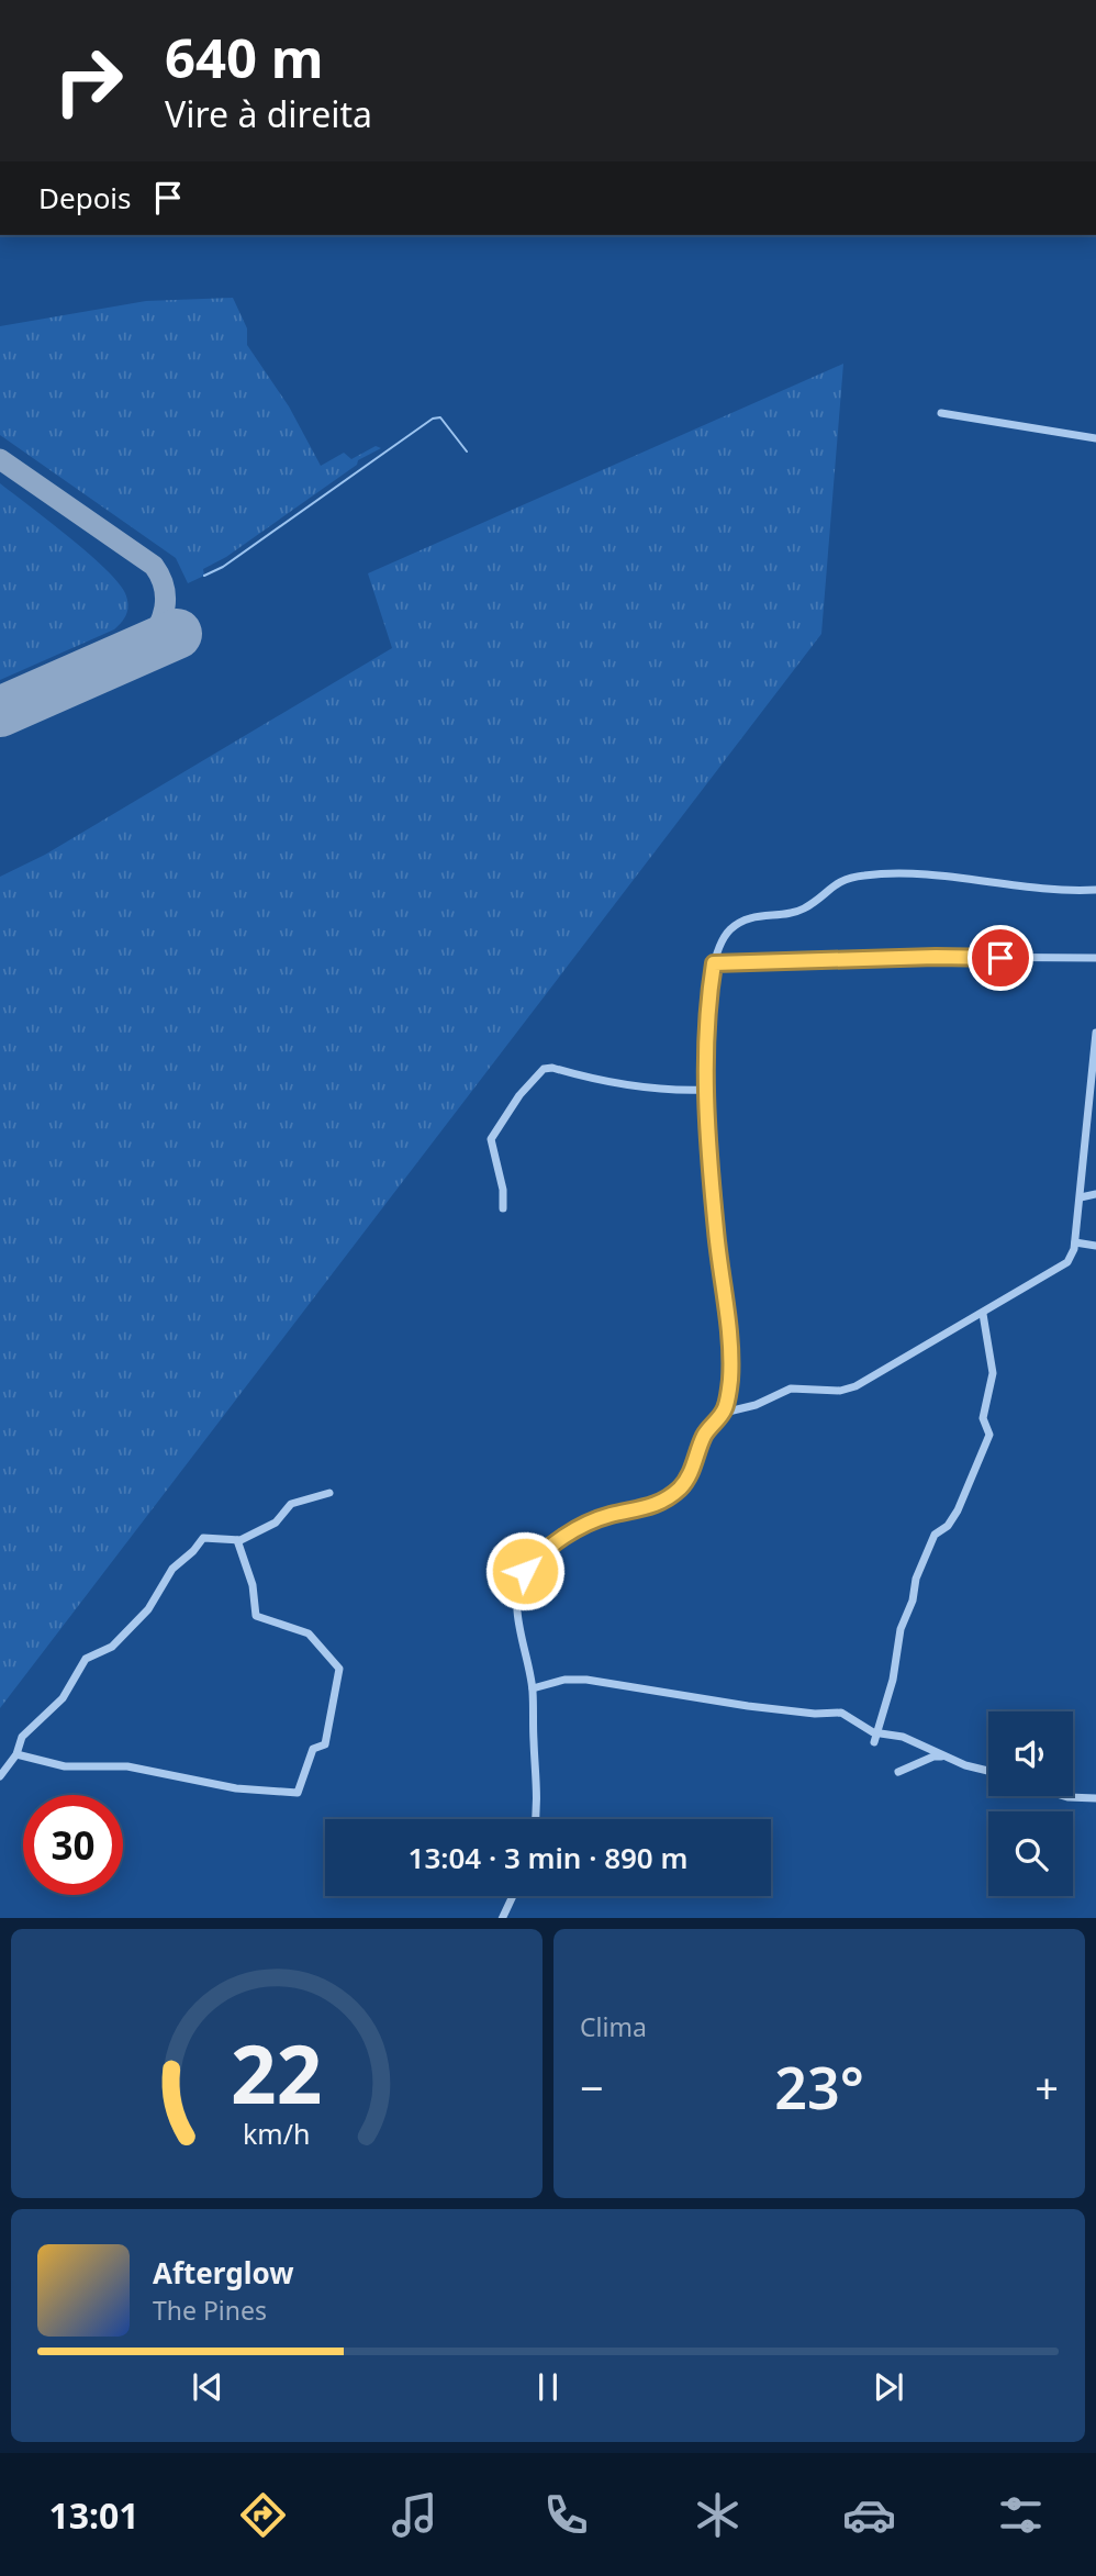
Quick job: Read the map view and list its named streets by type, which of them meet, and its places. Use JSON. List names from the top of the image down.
{
  "page": {
    "turn": ["640 m", "Vire à direita"],
    "then": "Depois",
    "limit": "30",
    "trip": "13:04 · 3 min · 890 m",
    "tile": "Clima",
    "heat": ["−", "23°", "+"],
    "song": ["Afterglow", "The Pines"],
    "tabs": "13:01",
    "gauge": ["22", "km/h"]
  }
}
